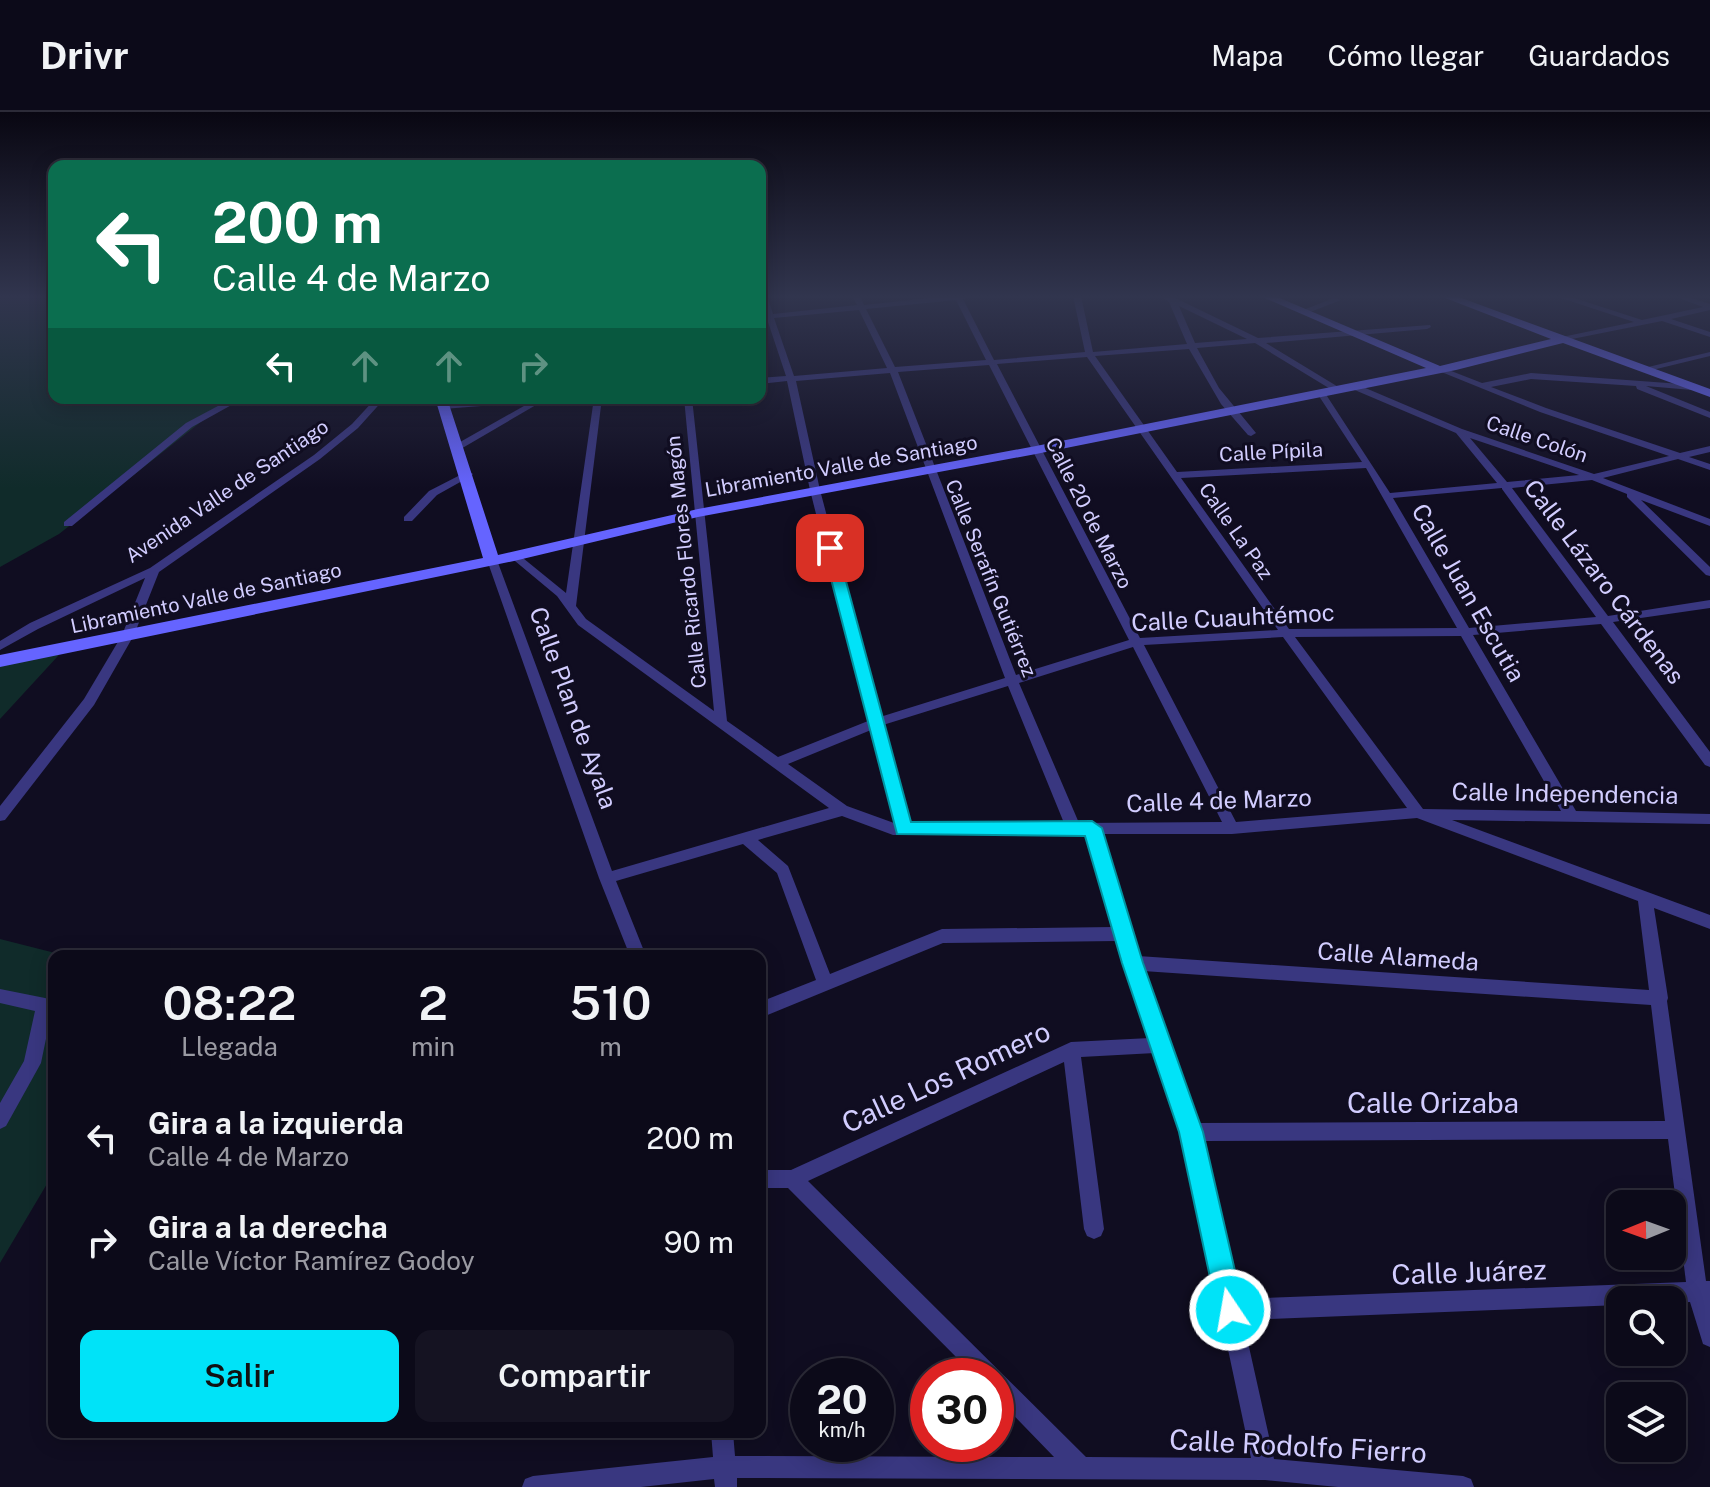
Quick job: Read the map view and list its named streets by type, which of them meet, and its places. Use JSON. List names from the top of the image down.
{
  "streets": {
    "street": [
      "Calle Colón",
      "Calle Pípila",
      "Libramiento Valle de Santiago",
      "Avenida Valle de Santiago",
      "Calle 20 de Marzo",
      "Calle La Paz",
      "Calle Ricardo Flores Magón",
      "Calle Serafín Gutiérrez",
      "Calle Lázaro Cárdenas",
      "Calle Juan Escutia",
      "Calle Cuauhtémoc",
      "Calle Plan de Ayala",
      "Calle Independencia",
      "Calle 4 de Marzo",
      "Calle Alameda",
      "Calle Los Romero",
      "Calle Orizaba",
      "Calle Juárez",
      "Calle Rodolfo Fierro"
    ]
  },
  "crossings": [
    ["Calle Colón", "Libramiento Valle de Santiago"],
    ["Calle Colón", "Calle Lázaro Cárdenas"],
    ["Calle Pípila", "Calle La Paz"],
    ["Calle Pípila", "Calle Juan Escutia"],
    ["Libramiento Valle de Santiago", "Calle 20 de Marzo"],
    ["Libramiento Valle de Santiago", "Calle La Paz"],
    ["Libramiento Valle de Santiago", "Calle Ricardo Flores Magón"],
    ["Libramiento Valle de Santiago", "Calle Serafín Gutiérrez"],
    ["Libramiento Valle de Santiago", "Calle Juan Escutia"],
    ["Libramiento Valle de Santiago", "Calle Plan de Ayala"],
    ["Libramiento Valle de Santiago", "Calle 4 de Marzo"],
    ["Calle 20 de Marzo", "Calle Cuauhtémoc"],
    ["Calle 20 de Marzo", "Calle 4 de Marzo"],
    ["Calle La Paz", "Calle Cuauhtémoc"],
    ["Calle La Paz", "Calle Independencia"],
    ["Calle La Paz", "Calle 4 de Marzo"],
    ["Calle Ricardo Flores Magón", "Calle 4 de Marzo"],
    ["Calle Serafín Gutiérrez", "Calle Cuauhtémoc"],
    ["Calle Serafín Gutiérrez", "Calle 4 de Marzo"],
    ["Calle Serafín Gutiérrez", "Calle Alameda"],
    ["Calle Serafín Gutiérrez", "Calle Los Romero"],
    ["Calle Serafín Gutiérrez", "Calle Orizaba"],
    ["Calle Serafín Gutiérrez", "Calle Juárez"],
    ["Calle Serafín Gutiérrez", "Calle Rodolfo Fierro"],
    ["Calle Lázaro Cárdenas", "Calle Cuauhtémoc"],
    ["Calle Juan Escutia", "Calle Cuauhtémoc"],
    ["Calle Juan Escutia", "Calle Independencia"],
    ["Calle Cuauhtémoc", "Calle 4 de Marzo"],
    ["Calle Independencia", "Calle 4 de Marzo"]
  ],
  "north": "left",
  "page": {
    "header": "Drivr",
    "nav": ["Mapa", "Cómo llegar", "Guardados"],
    "turn": ["200 m", "Calle 4 de Marzo"],
    "eta": [
      "08:22",
      "Llegada",
      "2",
      "min",
      "510",
      "m"
    ],
    "list": [
      {
        "name": "Gira a la izquierda",
        "note": "Calle 4 de Marzo",
        "value": "200 m"
      },
      {
        "name": "Gira a la derecha",
        "note": "Calle Víctor Ramírez Godoy",
        "value": "90 m"
      }
    ],
    "buttons": ["Salir", "Compartir"],
    "speed": "20 km/h",
    "limit": "30"
  }
}
